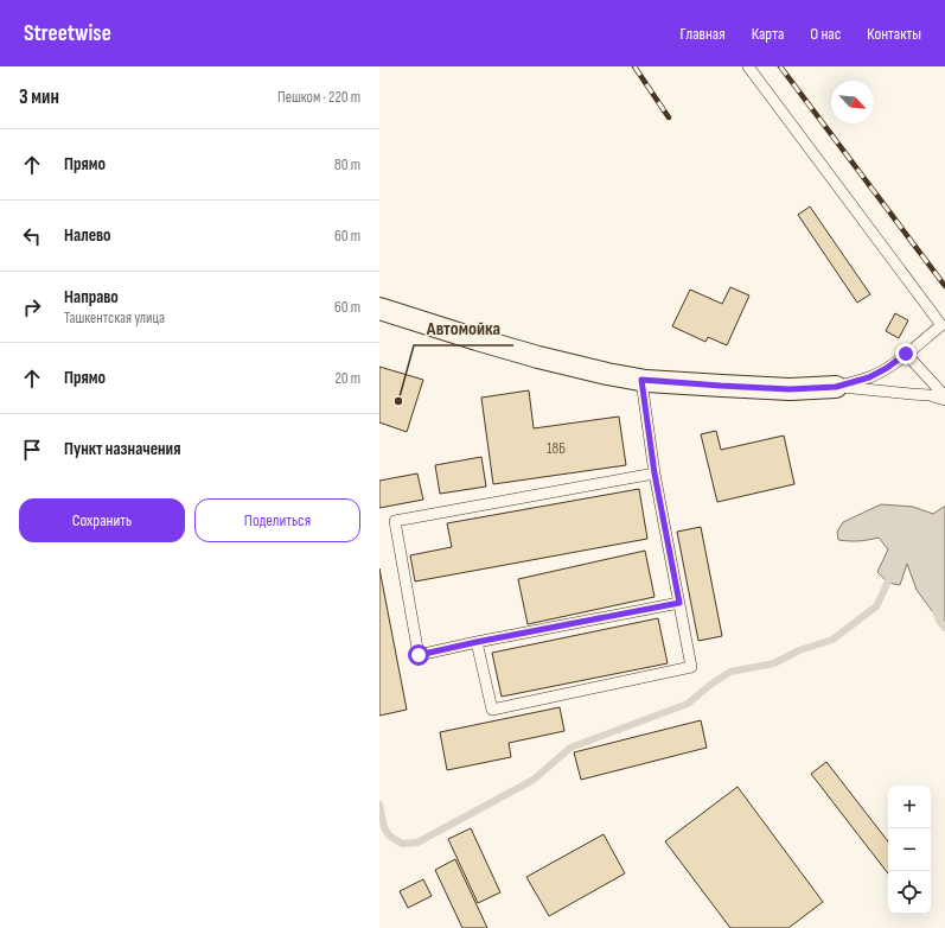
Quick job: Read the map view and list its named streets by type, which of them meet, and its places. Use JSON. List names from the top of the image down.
{
  "places": ["Автомойка"],
  "house_numbers": ["18Б"],
  "north": "bottom right",
  "page": {
    "header": "Streetwise",
    "nav": [
      "Главная",
      "Карта",
      "О нас",
      "Контакты"
    ],
    "heading": ["3 мин", "Пешком · 220 m"],
    "list": [
      ["Прямо", "80 m"],
      ["Налево", "60 m"],
      ["Направо", "Ташкентская улица", "60 m"],
      ["Прямо", "20 m"],
      "Пункт назначения"
    ],
    "buttons": ["Сохранить", "Поделиться"],
    "map_buttons": ["+", "−"]
  }
}
